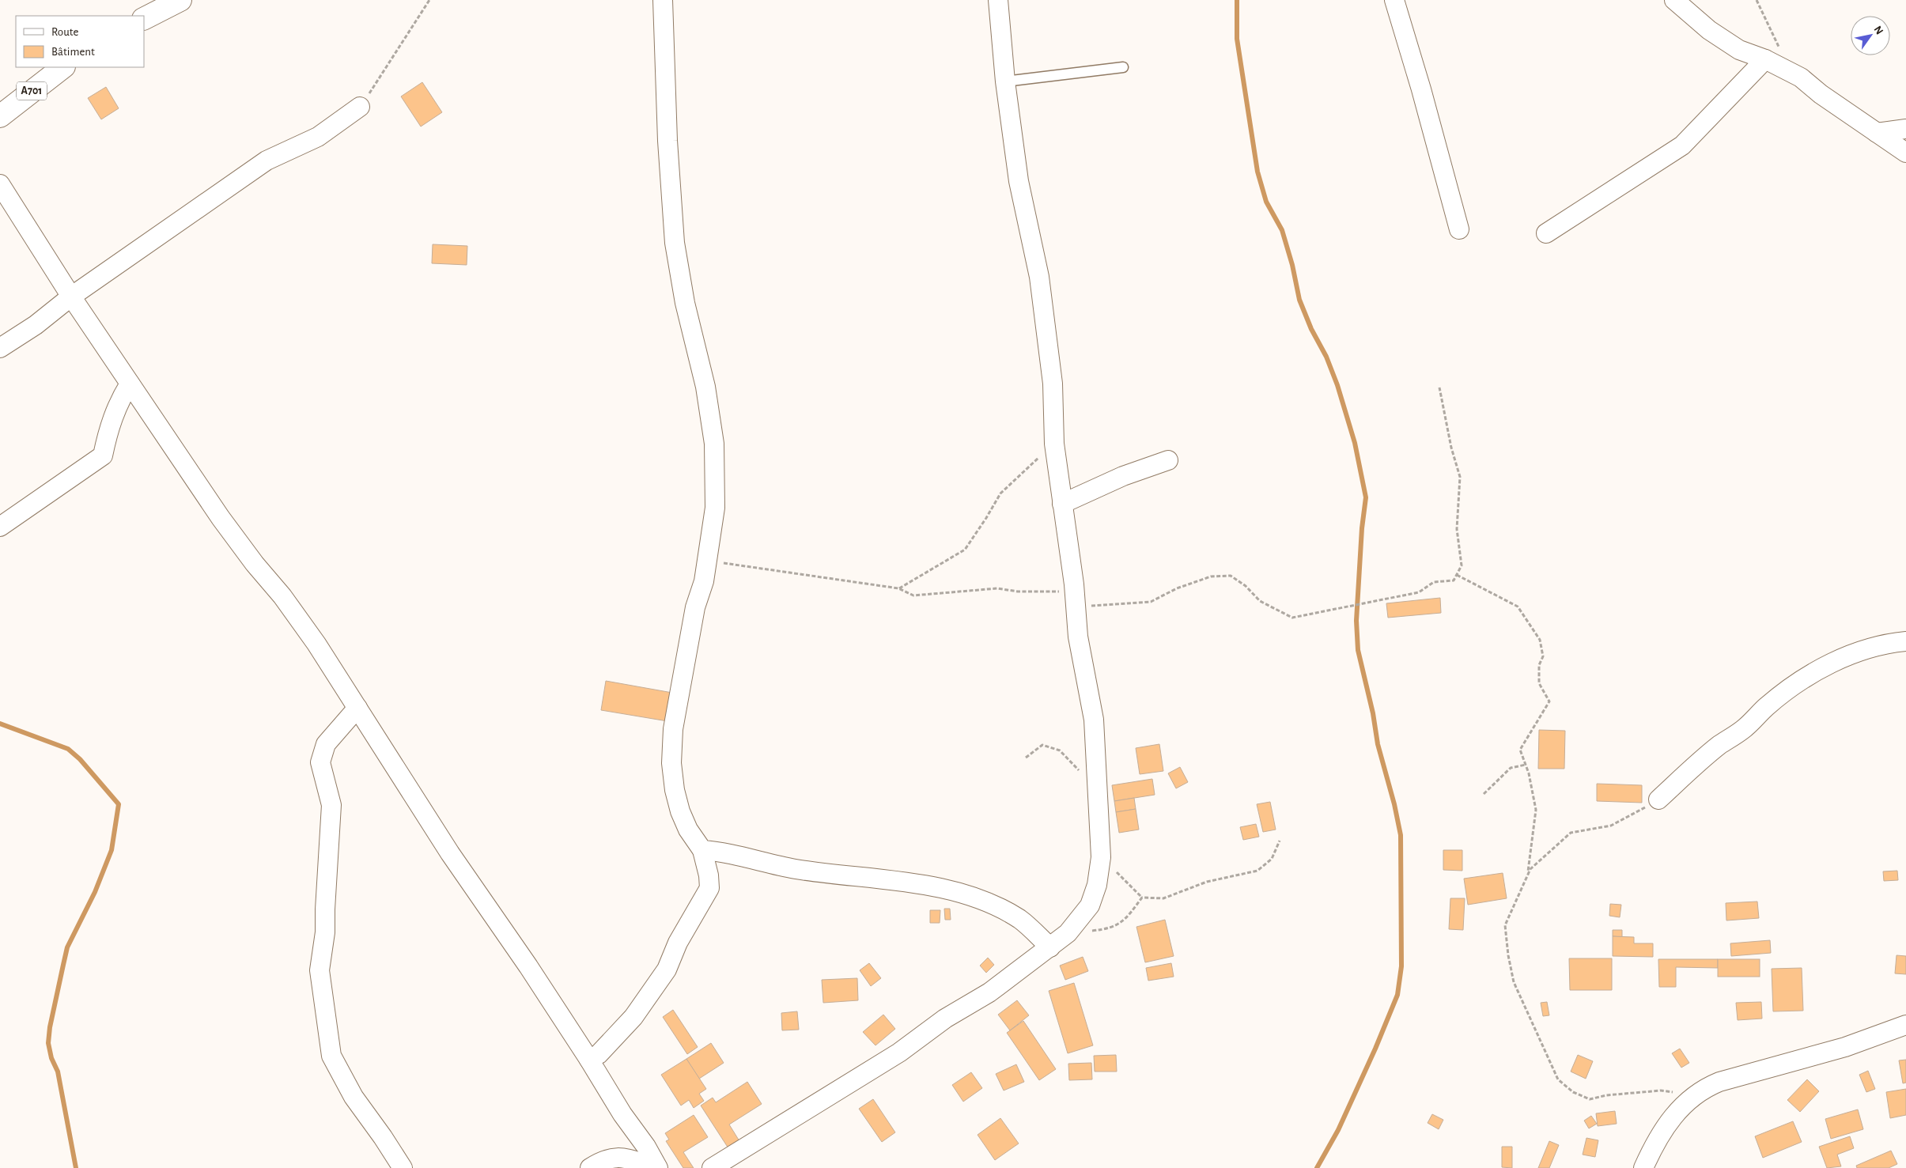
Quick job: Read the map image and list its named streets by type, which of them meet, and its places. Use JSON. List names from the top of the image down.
{
  "streets": {
    "main road": ["A701"]
  },
  "legend": ["Route", "Bâtiment"],
  "north": "top right"
}
